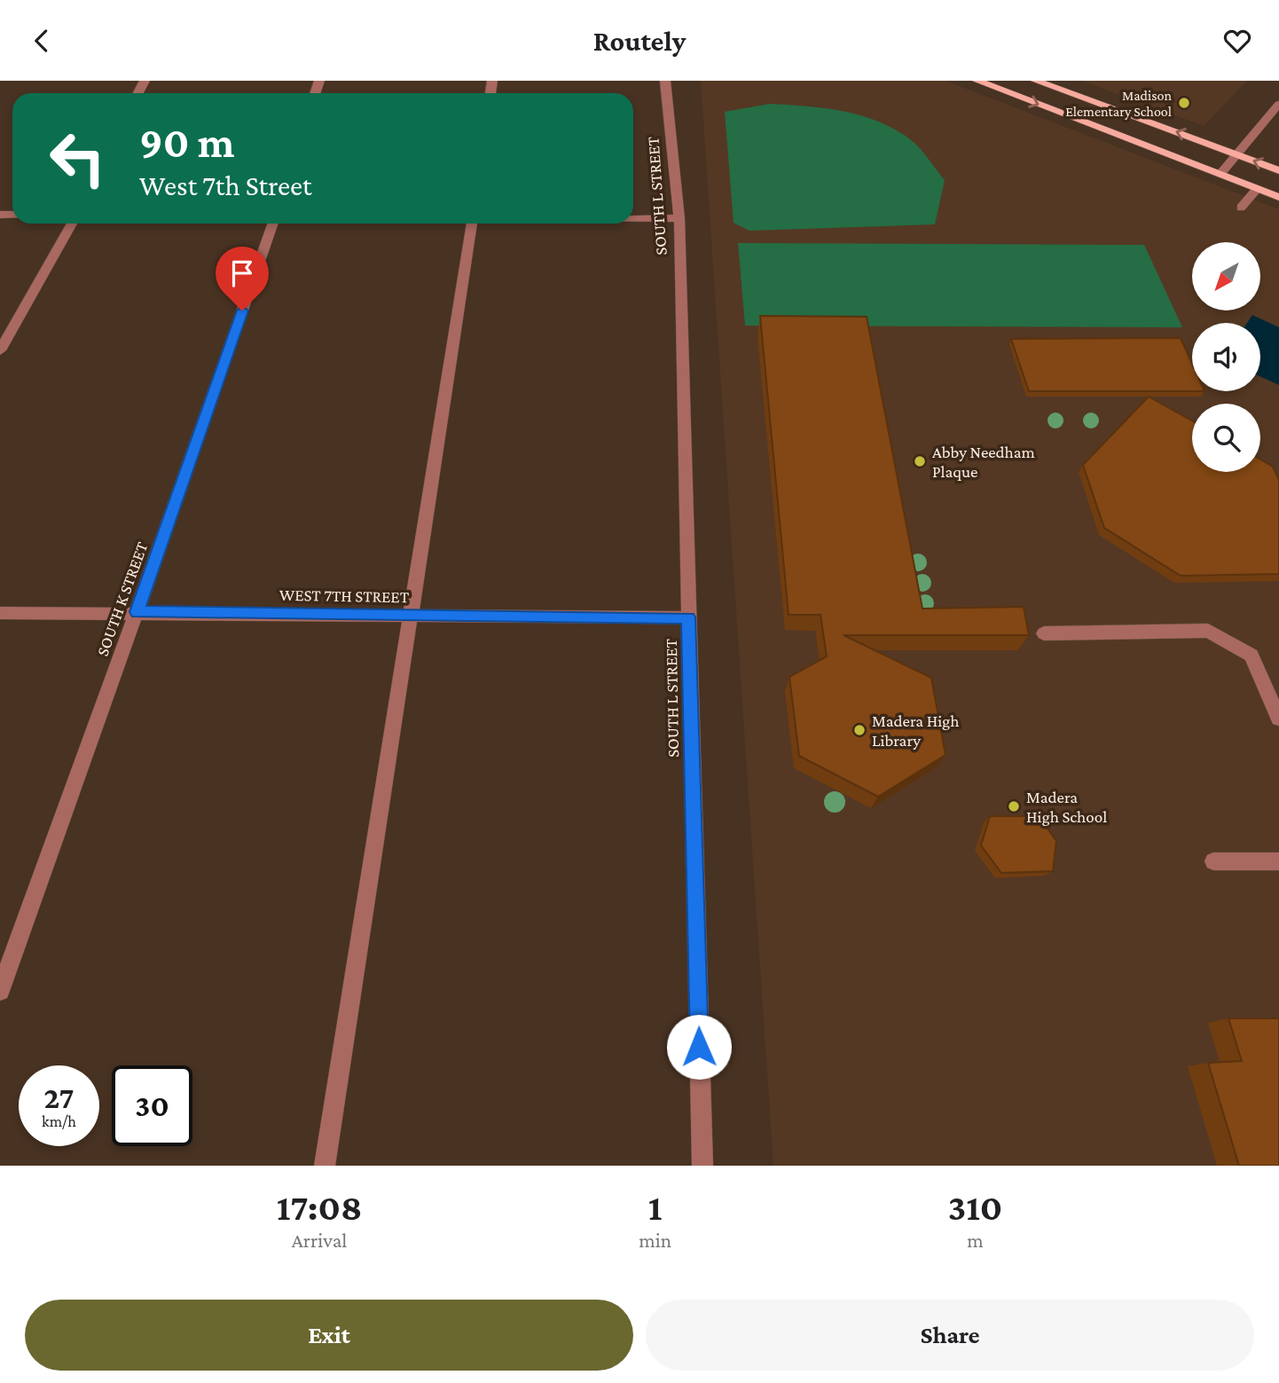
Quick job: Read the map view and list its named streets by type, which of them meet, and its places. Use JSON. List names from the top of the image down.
{
  "streets": {
    "street": ["SOUTH L STREET", "WEST 7TH STREET", "SOUTH K STREET"]
  },
  "crossings": [
    ["SOUTH L STREET", "WEST 7TH STREET"],
    ["WEST 7TH STREET", "SOUTH K STREET"]
  ],
  "places": [
    "Madison Elementary School",
    "Abby Needham Plaque",
    "Madera High Library",
    "Madera High School"
  ],
  "north": "bottom left",
  "page": {
    "header": "Routely",
    "turn": ["90 m", "West 7th Street"],
    "speed": "27 km/h",
    "limit": "30",
    "eta": [
      "17:08",
      "Arrival",
      "1",
      "min",
      "310",
      "m"
    ],
    "buttons": ["Exit", "Share"]
  }
}
